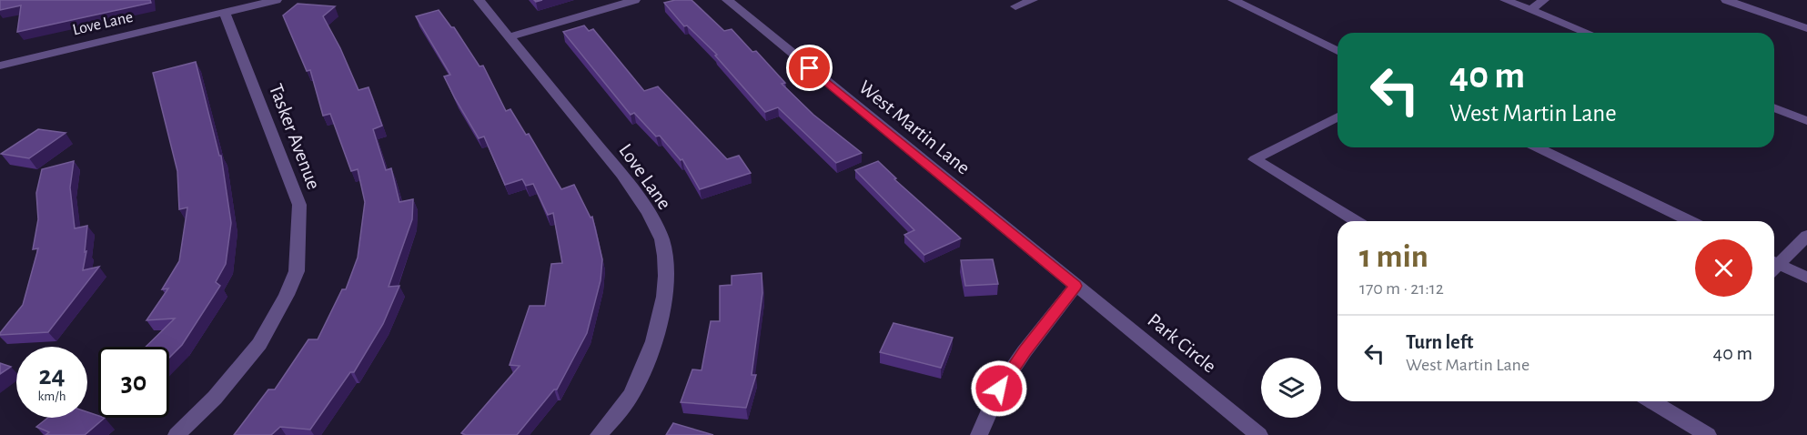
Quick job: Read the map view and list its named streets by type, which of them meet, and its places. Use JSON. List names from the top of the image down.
{
  "streets": {
    "street": [
      "Love Lane",
      "West Martin Lane",
      "Tasker Avenue",
      "Park Circle"
    ]
  },
  "crossings": [
    ["Love Lane", "Tasker Avenue"],
    ["West Martin Lane", "Park Circle"]
  ],
  "page": {
    "turn": ["40 m", "West Martin Lane"],
    "heading": ["1 min", "170 m · 21:12"],
    "list": [
      {
        "name": "Turn left",
        "note": "West Martin Lane",
        "value": "40 m"
      }
    ],
    "speed": "24 km/h",
    "limit": "30"
  }
}
